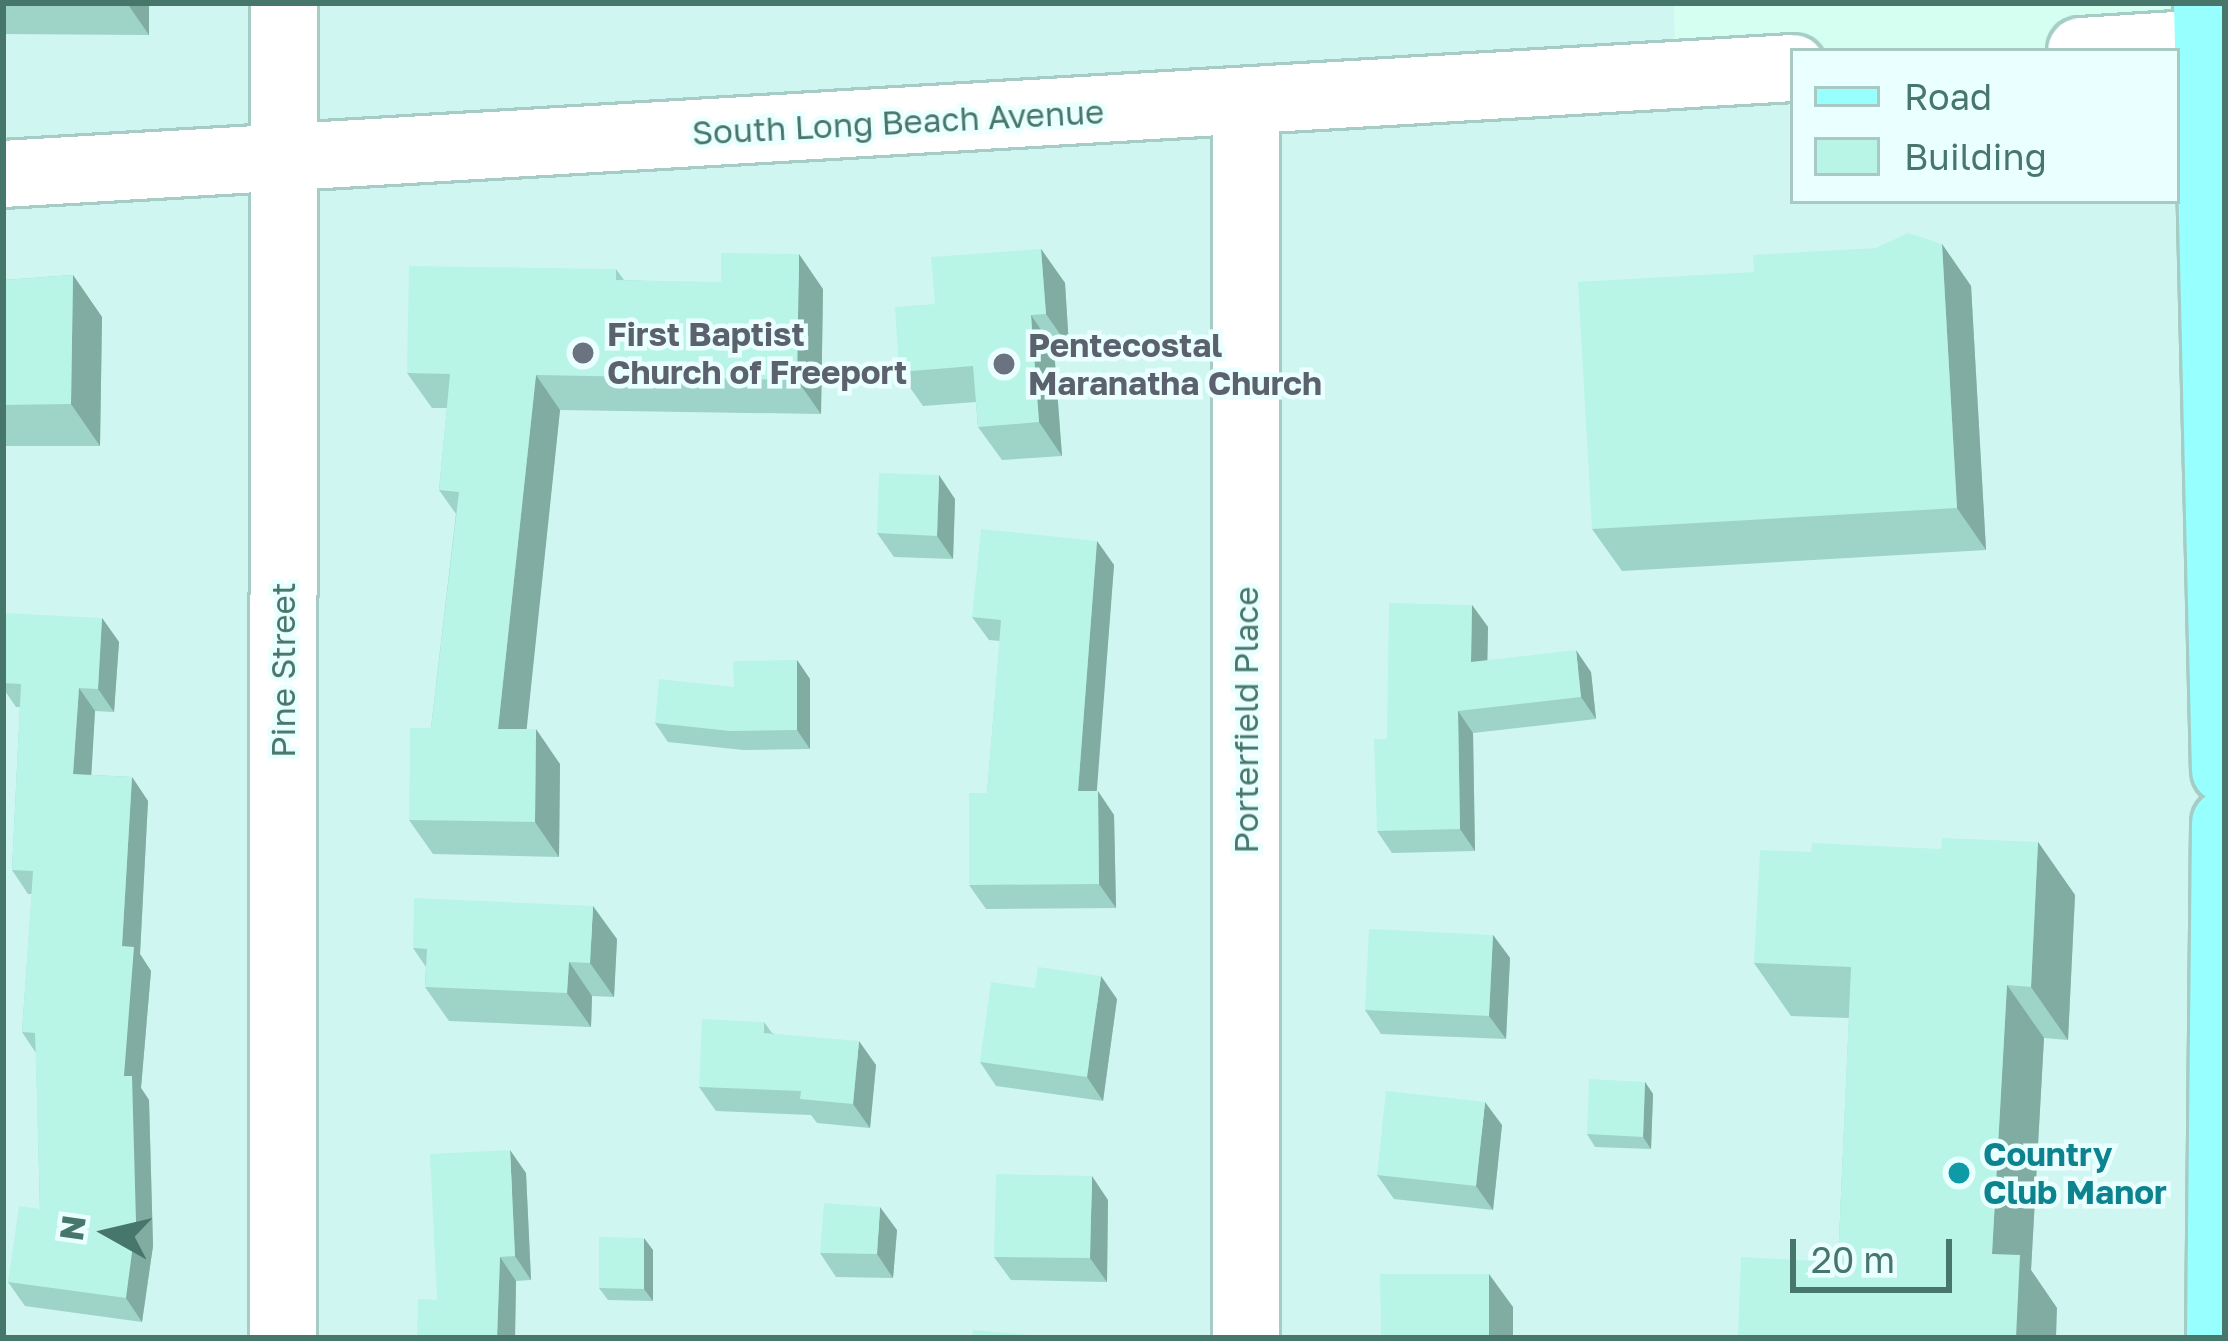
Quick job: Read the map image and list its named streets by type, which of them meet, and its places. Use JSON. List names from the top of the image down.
{
  "streets": {
    "street": ["South Long Beach Avenue", "Pine Street", "Porterfield Place"]
  },
  "crossings": [
    ["South Long Beach Avenue", "Pine Street"],
    ["South Long Beach Avenue", "Porterfield Place"]
  ],
  "places": ["First Baptist Church of Freeport", "Pentecostal Maranatha Church", "Country Club Manor"],
  "legend": ["Road", "Building"],
  "scale_bar": "20 m",
  "north": "left"
}
